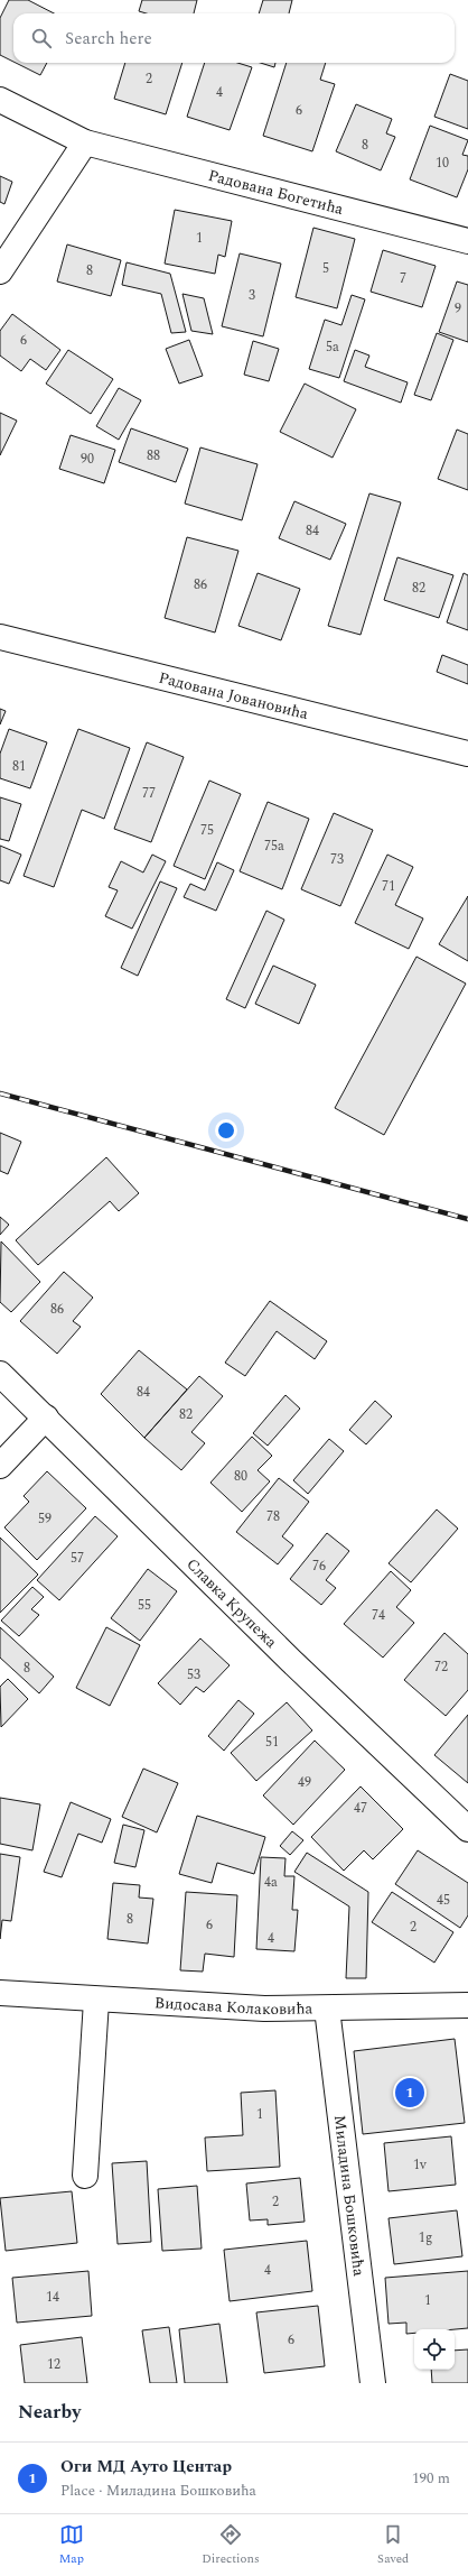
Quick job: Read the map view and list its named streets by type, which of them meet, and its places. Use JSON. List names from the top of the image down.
{
  "streets": {
    "street": [
      "Радована Богетића",
      "Радована Јовановића",
      "Славка Крупежа",
      "Видосава Колаковића",
      "Миладина Бошковића"
    ]
  },
  "crossings": [
    ["Видосава Колаковића", "Миладина Бошковића"]
  ],
  "house_numbers": [
    "2",
    "4",
    "6",
    "8",
    "10",
    "1",
    "5",
    "8",
    "7",
    "3",
    "9",
    "6",
    "5a",
    "88",
    "90",
    "84",
    "86",
    "82",
    "81",
    "77",
    "75",
    "75a",
    "73",
    "71",
    "86",
    "84",
    "82",
    "80",
    "78",
    "59",
    "57",
    "76",
    "55",
    "74",
    "72",
    "8",
    "53",
    "51",
    "49",
    "47",
    "4a",
    "45",
    "8",
    "6",
    "2",
    "4",
    "1",
    "1v",
    "2",
    "1g",
    "4",
    "14",
    "1",
    "6",
    "12"
  ],
  "page": {
    "search": "Search here",
    "pins": "1",
    "heading": "Nearby",
    "list": [
      {
        "mark": "1",
        "name": "Оги МД Ауто Центар",
        "note": "Place · Миладина Бошковића",
        "value": "190 m"
      }
    ],
    "nav": ["Map", "Directions", "Saved"]
  }
}
